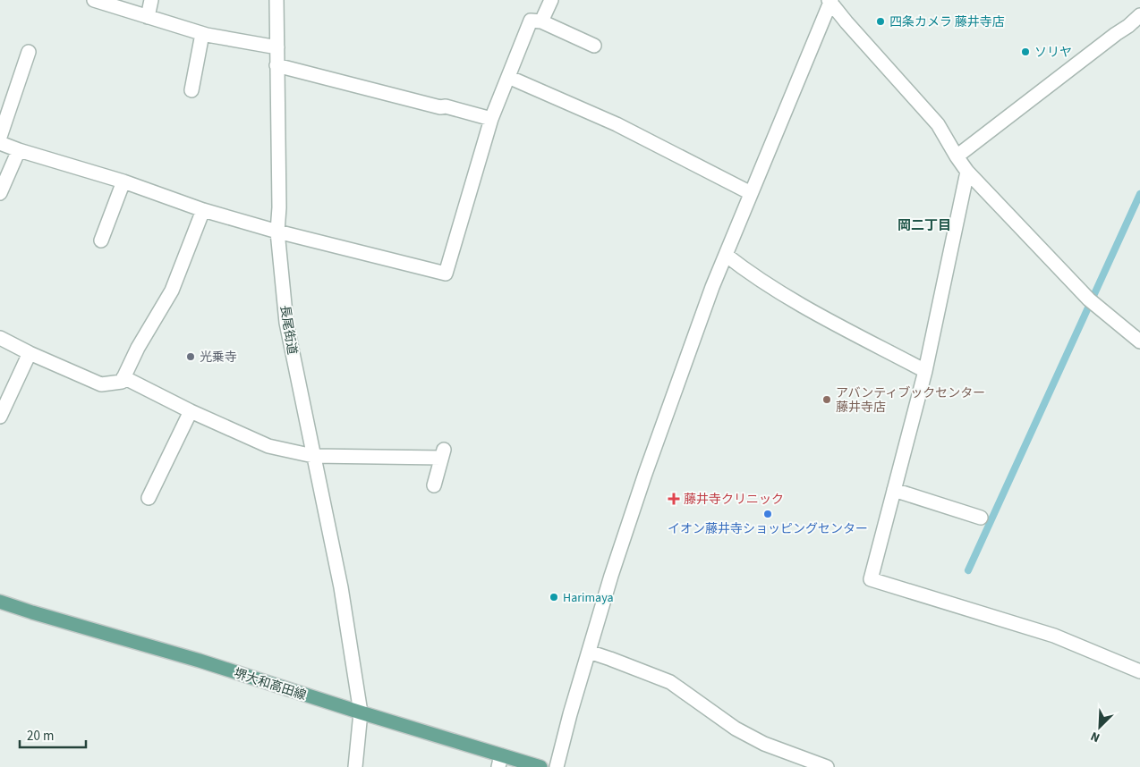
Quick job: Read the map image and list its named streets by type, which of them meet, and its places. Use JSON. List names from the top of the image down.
{
  "streets": {
    "main road": ["堺大和高田線"],
    "street": ["長尾街道"]
  },
  "crossings": [
    ["長尾街道", "堺大和高田線"]
  ],
  "districts": ["岡二丁目"],
  "places": {
    "other": [
      "四条カメラ 藤井寺店",
      "ソリヤ",
      "光乗寺",
      "アバンティブックセンター 藤井寺店",
      "イオン藤井寺ショッピングセンター",
      "Harimaya"
    ],
    "health": ["藤井寺クリニック"]
  },
  "scale_bar": "20 m",
  "north": "bottom left"
}
